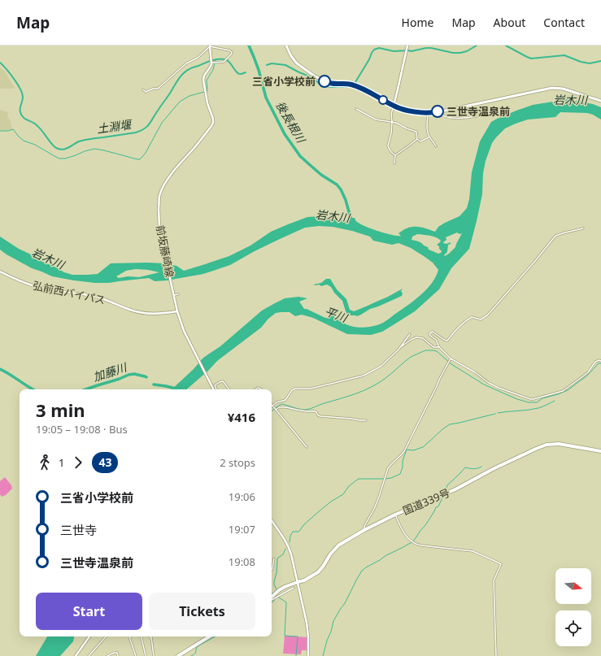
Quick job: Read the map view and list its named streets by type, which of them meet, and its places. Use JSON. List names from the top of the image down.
{
  "streets": {
    "highway": ["国道339号"],
    "main road": ["前坂藤崎線", "弘前西バイパス"]
  },
  "crossings": [
    ["前坂藤崎線", "弘前西バイパス"]
  ],
  "water": [
    "岩木川",
    "後長根川",
    "土淵堰",
    "平川",
    "加藤川"
  ],
  "places": ["三省小学校前", "三世寺温泉前"],
  "lines": ["bus line 43"],
  "north": "right",
  "page": {
    "header": "Map",
    "nav": [
      "Home",
      "Map",
      "About",
      "Contact"
    ],
    "heading": ["3 min", "19:05 – 19:08 · Bus", "¥416"],
    "legs": ["1", "43", "2 stops"],
    "list": [
      {
        "name": "三省小学校前",
        "value": "19:06"
      },
      {
        "name": "三世寺",
        "value": "19:07"
      },
      {
        "name": "三世寺温泉前",
        "value": "19:08"
      }
    ],
    "buttons": ["Start", "Tickets"]
  }
}
